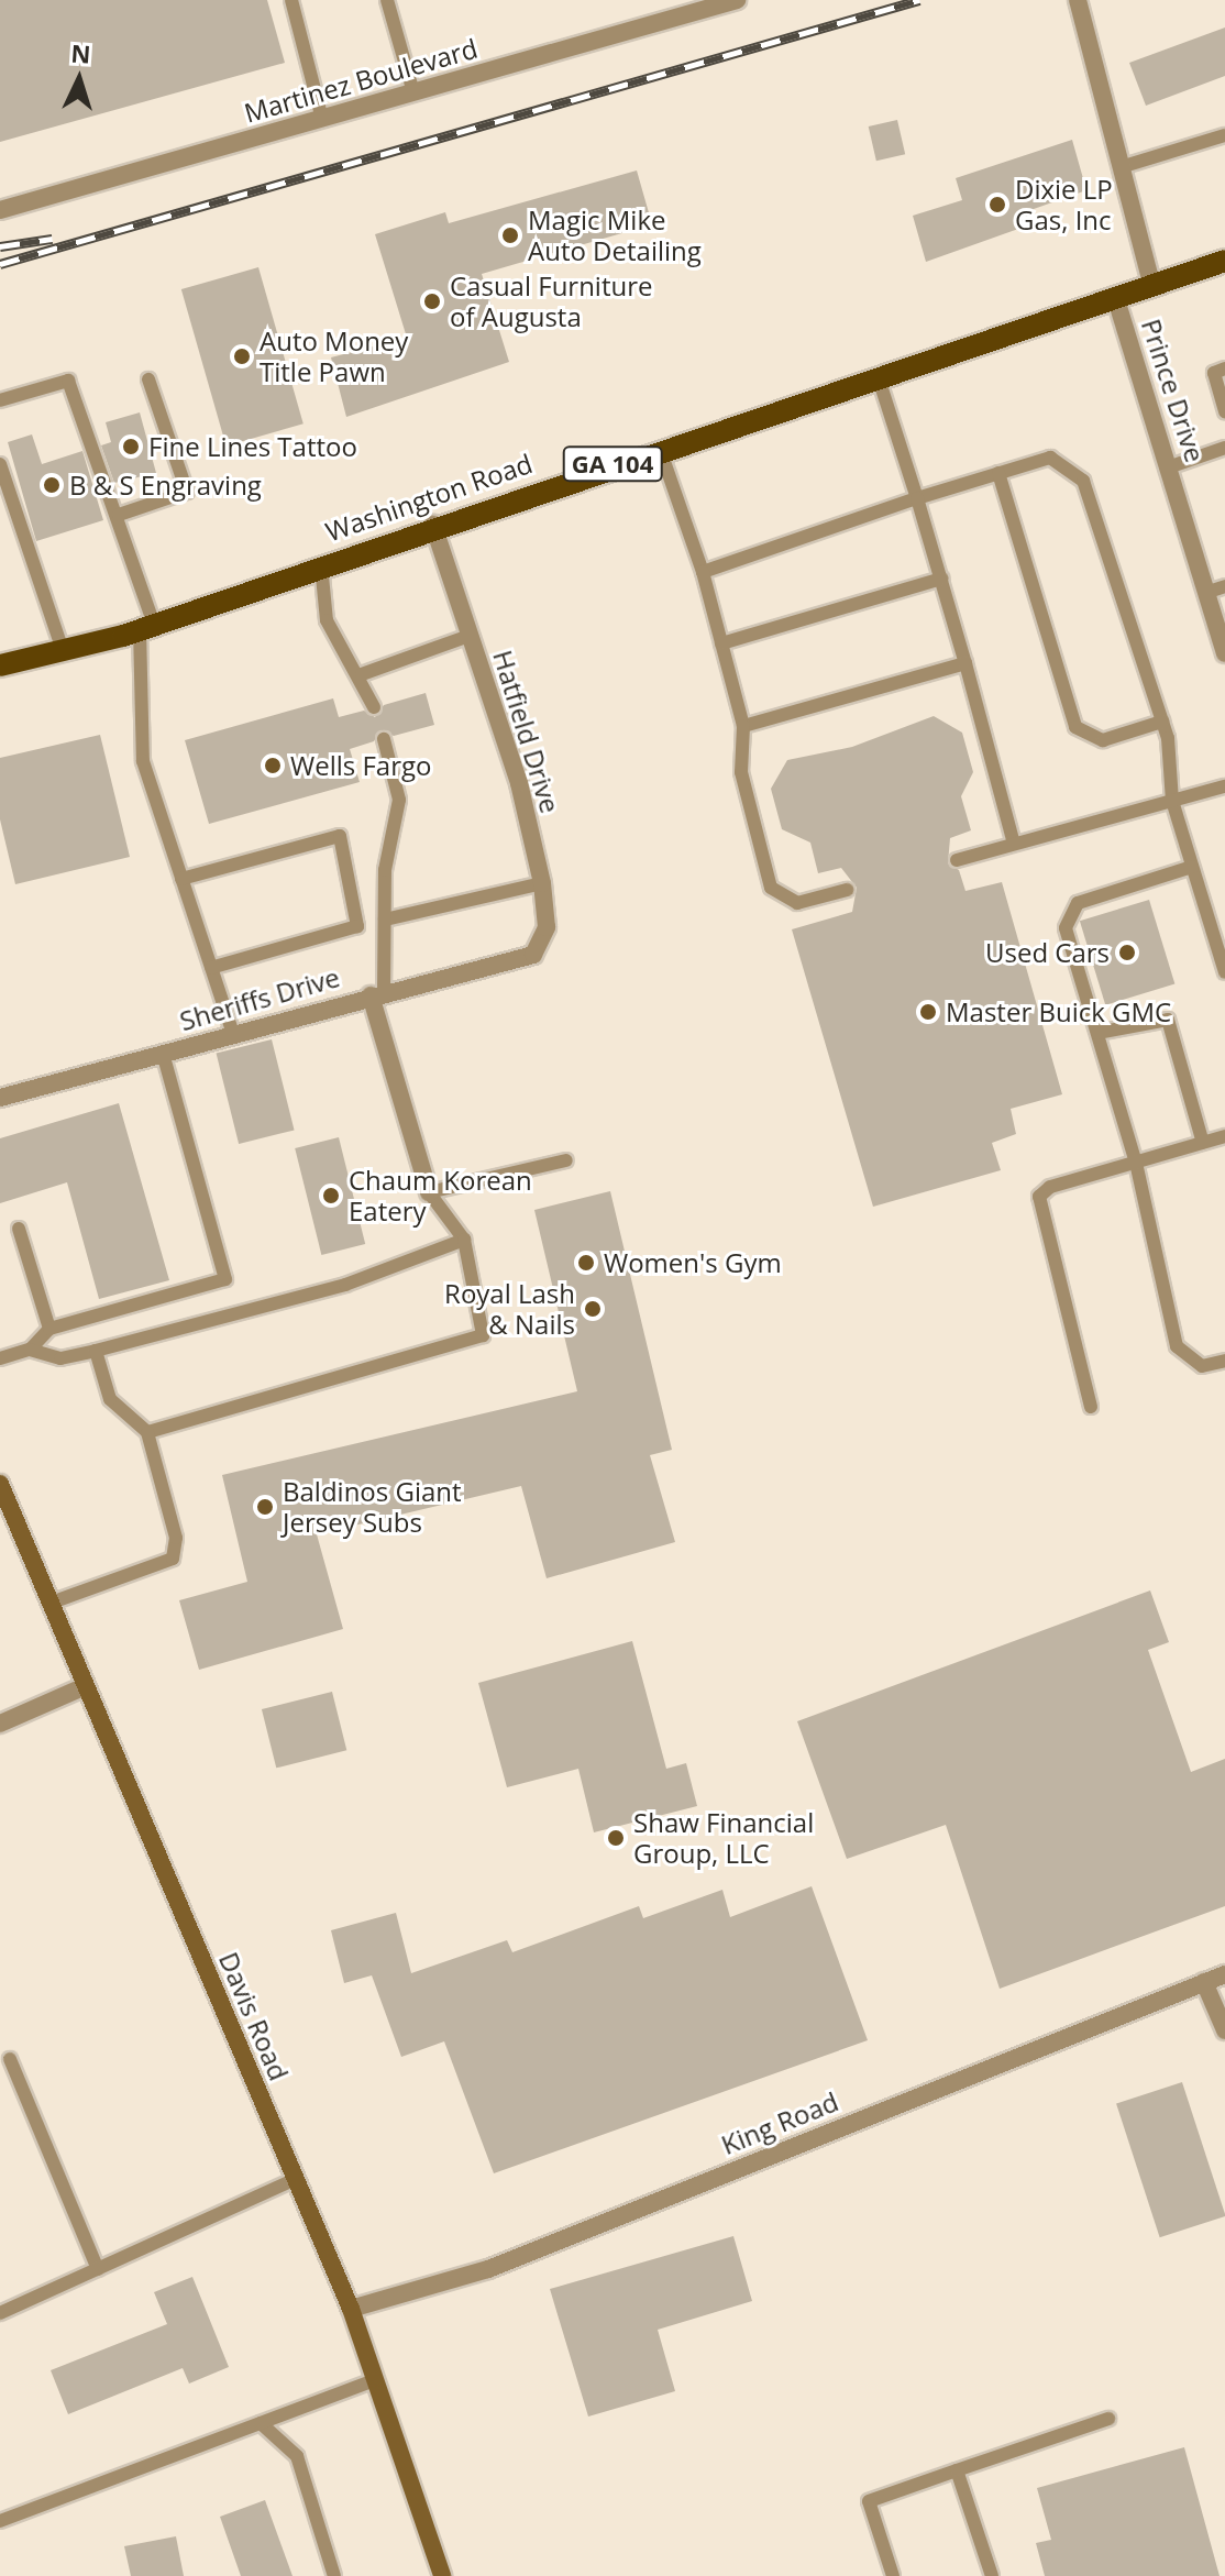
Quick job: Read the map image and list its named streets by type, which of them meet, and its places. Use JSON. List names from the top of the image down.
{
  "streets": {
    "main road": ["GA 104", "Washington Road", "Davis Road"],
    "street": [
      "Martinez Boulevard",
      "Prince Drive",
      "Hatfield Drive",
      "Sheriffs Drive",
      "King Road"
    ]
  },
  "crossings": [
    ["Prince Drive", "Washington Road"],
    ["Washington Road", "Hatfield Drive"],
    ["Hatfield Drive", "Sheriffs Drive"],
    ["Davis Road", "King Road"]
  ],
  "places": [
    "Dixie LP Gas, Inc",
    "Magic Mike Auto Detailing",
    "Casual Furniture of Augusta",
    "Auto Money Title Pawn",
    "Fine Lines Tattoo",
    "B & S Engraving",
    "Wells Fargo",
    "Used Cars",
    "Master Buick GMC",
    "Chaum Korean Eatery",
    "Women's Gym",
    "Royal Lash & Nails",
    "Baldinos Giant Jersey Subs",
    "Shaw Financial Group, LLC"
  ],
  "north": "top"
}
